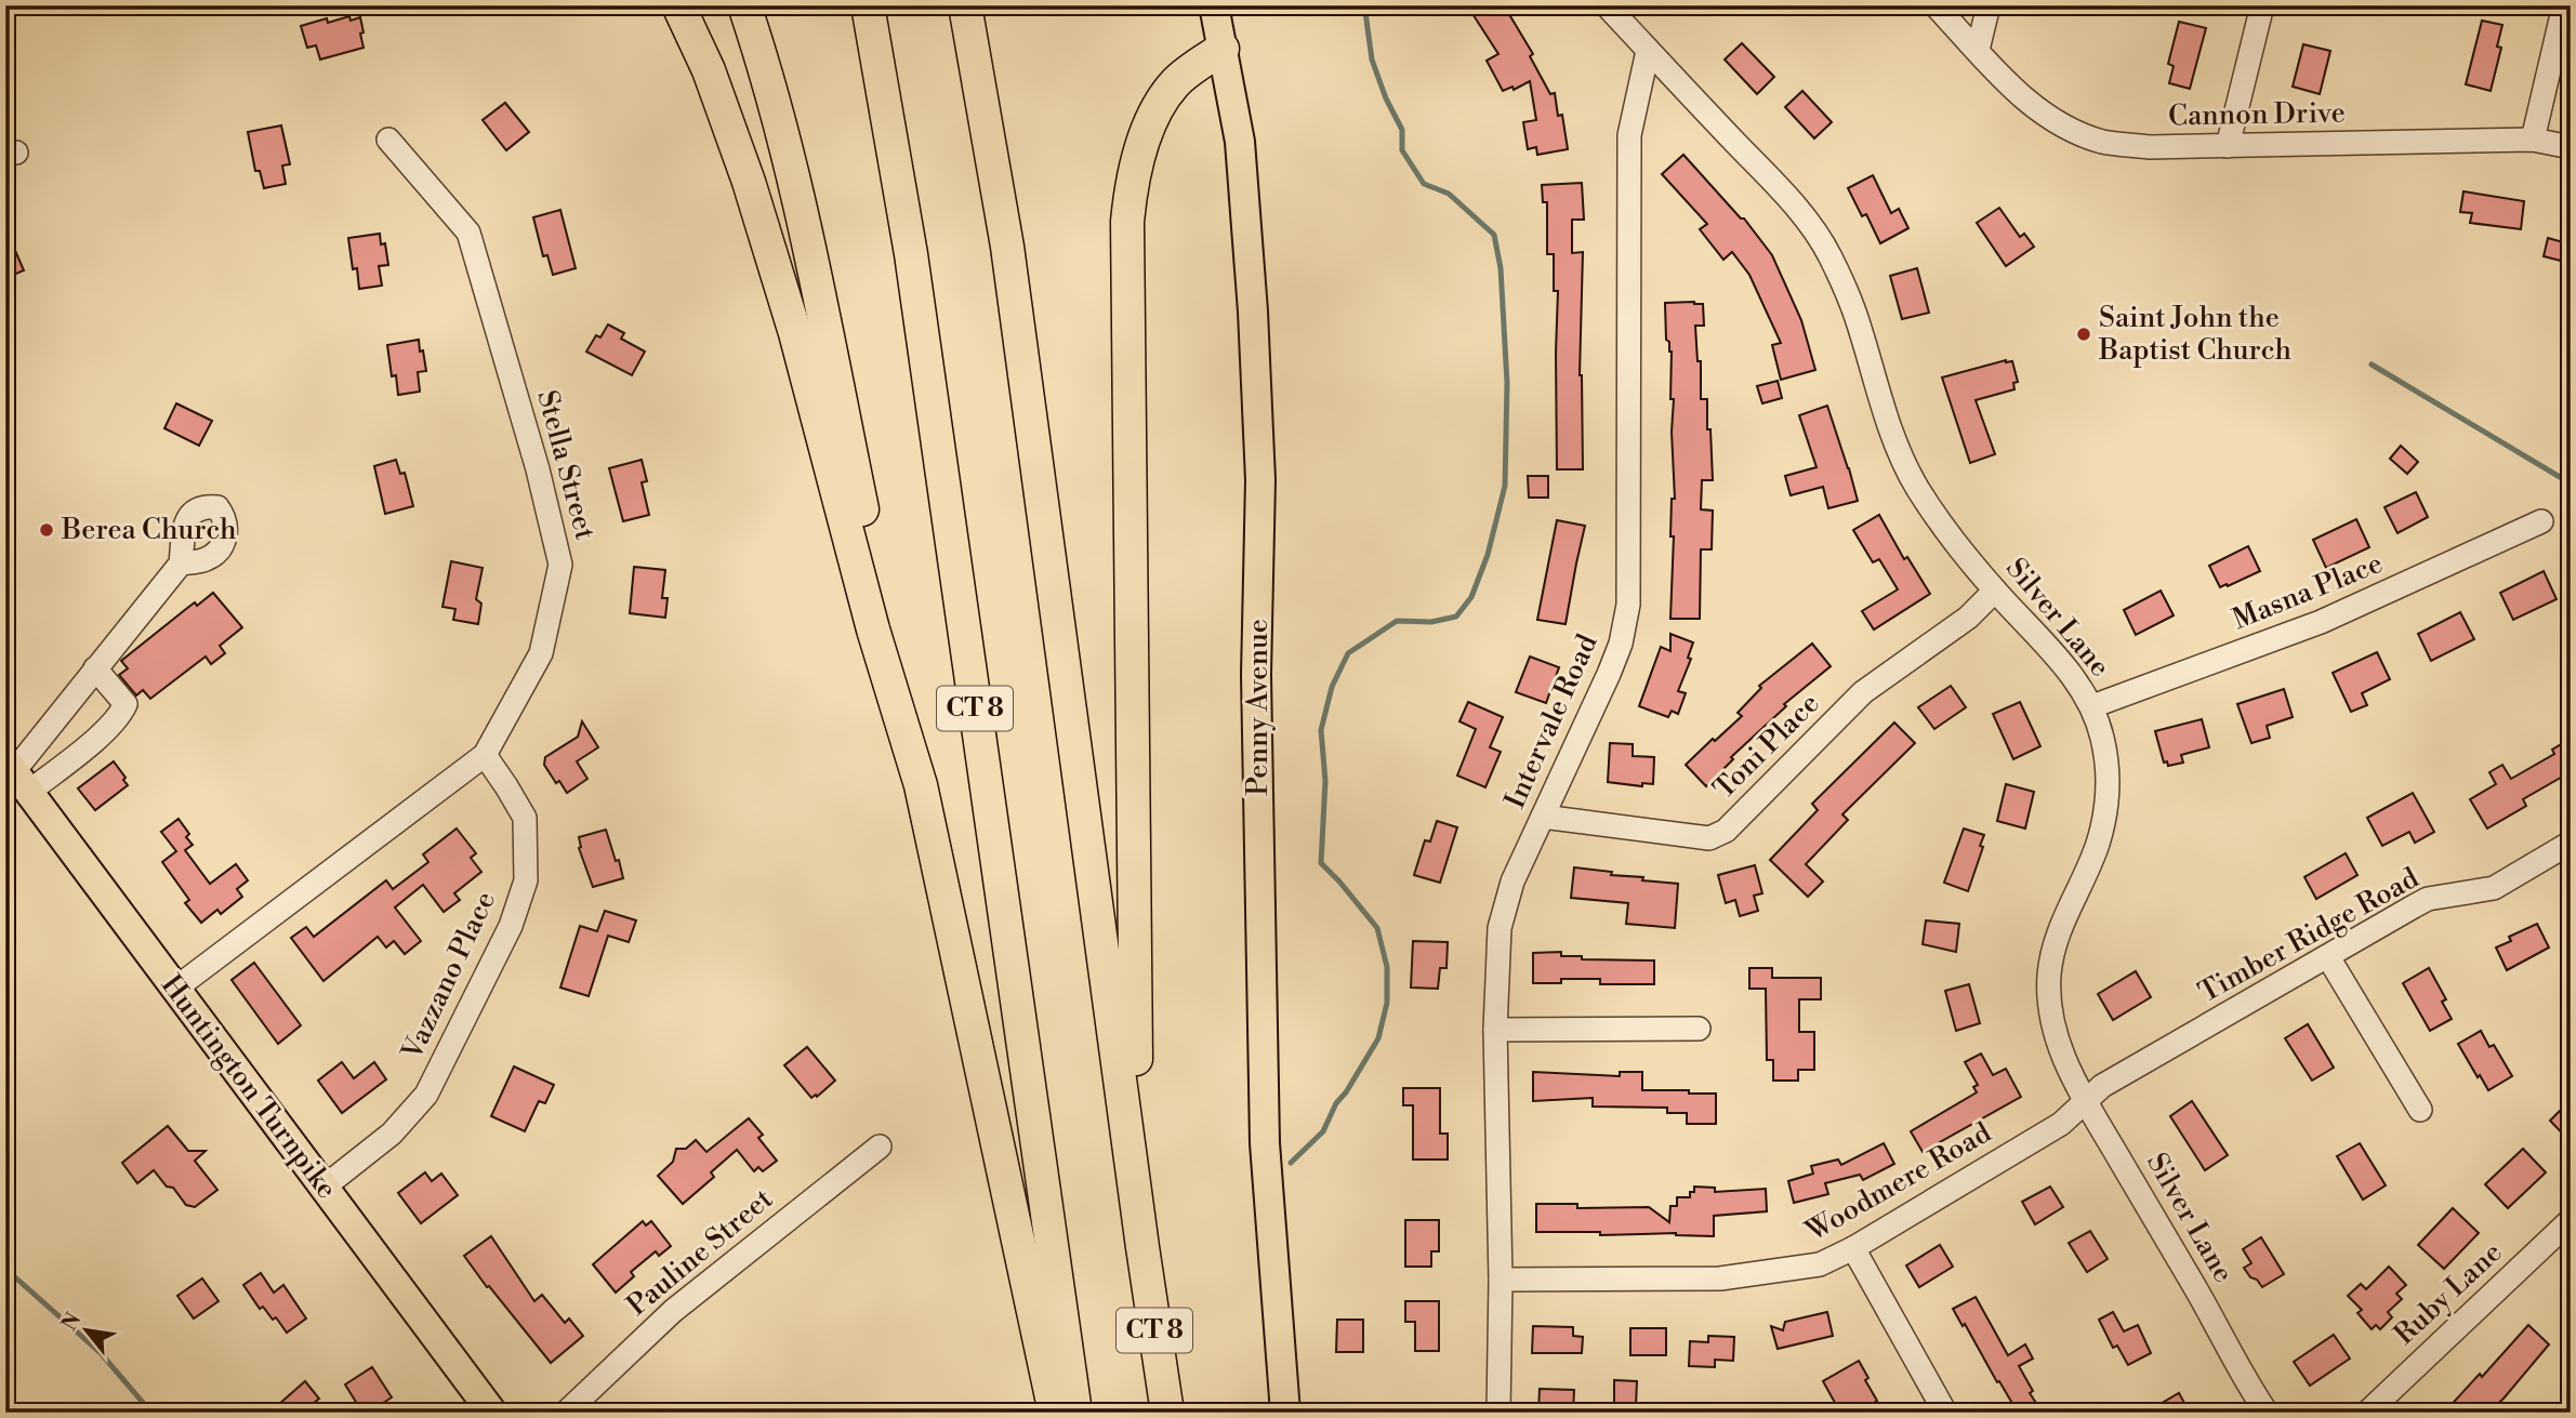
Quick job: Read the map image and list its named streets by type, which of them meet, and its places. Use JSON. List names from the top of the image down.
{
  "streets": {
    "highway": ["CT 8"],
    "main road": ["Penny Avenue", "Huntington Turnpike"],
    "street": [
      "Cannon Drive",
      "Stella Street",
      "Masna Place",
      "Silver Lane",
      "Intervale Road",
      "Toni Place",
      "Timber Ridge Road",
      "Vazzano Place",
      "Woodmere Road",
      "Pauline Street",
      "Ruby Lane"
    ]
  },
  "crossings": [
    ["Stella Street", "Vazzano Place"],
    ["Stella Street", "Huntington Turnpike"],
    ["Masna Place", "Silver Lane"],
    ["Silver Lane", "Intervale Road"],
    ["Silver Lane", "Toni Place"],
    ["Silver Lane", "Timber Ridge Road"],
    ["Silver Lane", "Woodmere Road"],
    ["Intervale Road", "Toni Place"],
    ["Intervale Road", "Woodmere Road"],
    ["Timber Ridge Road", "Woodmere Road"],
    ["Vazzano Place", "Huntington Turnpike"]
  ],
  "places": ["Saint John the Baptist Church", "Berea Church"],
  "north": "top left"
}
